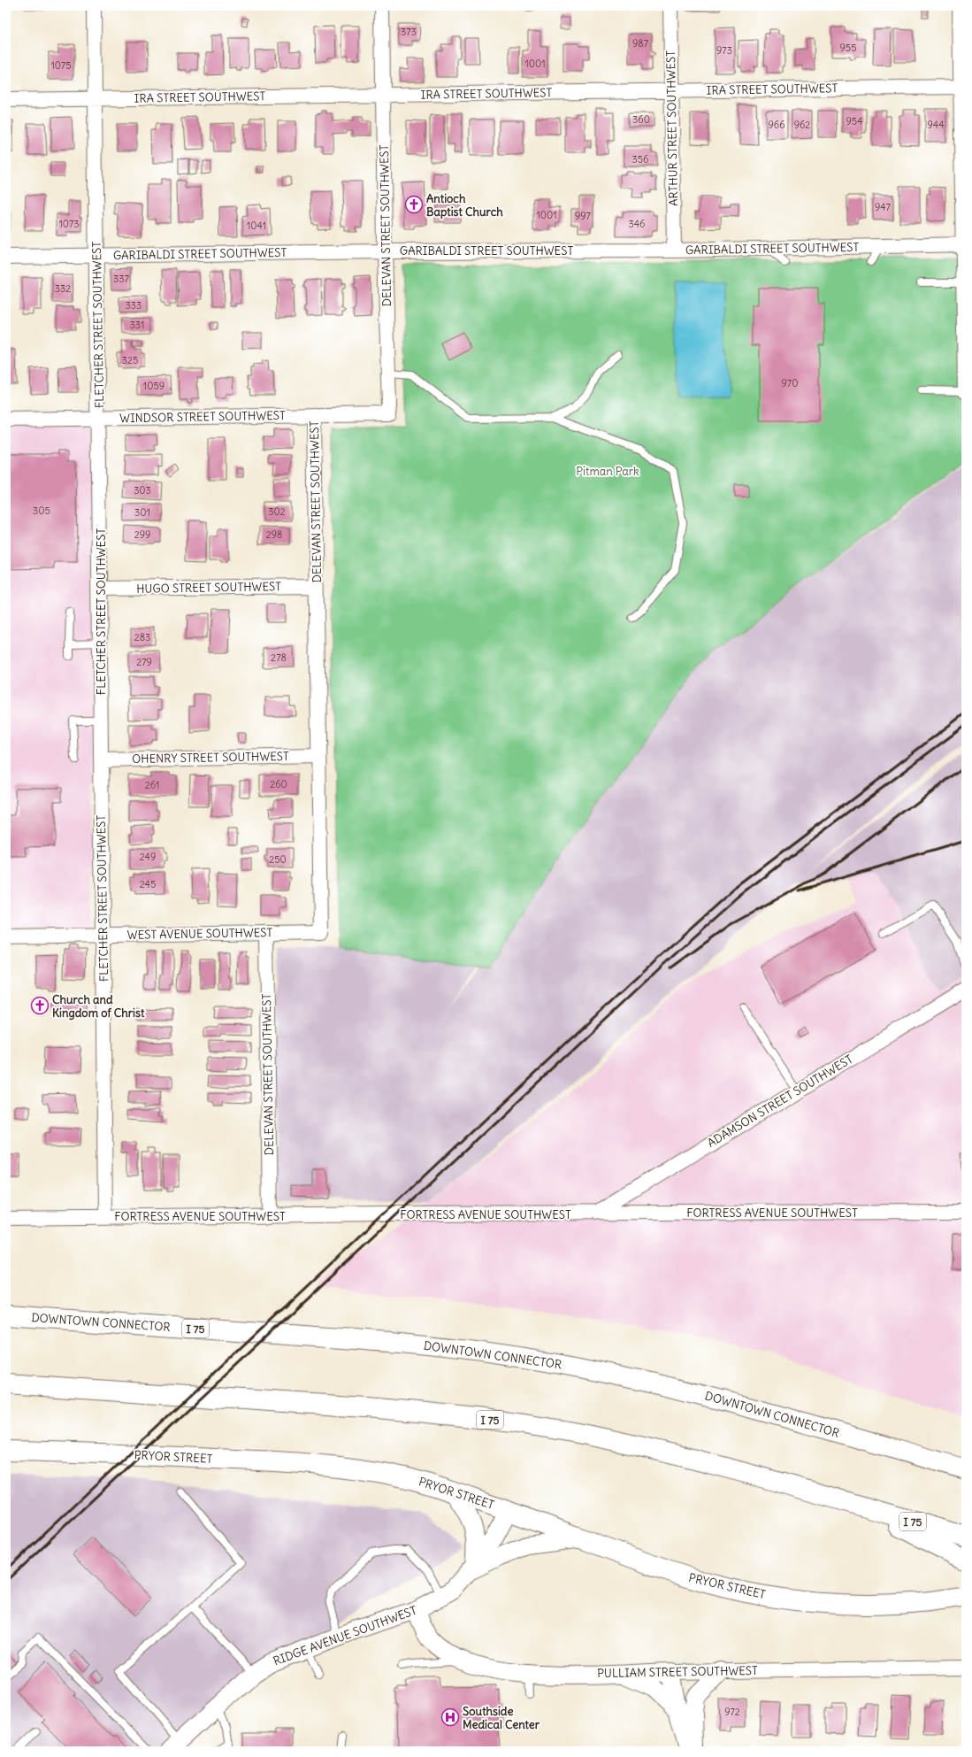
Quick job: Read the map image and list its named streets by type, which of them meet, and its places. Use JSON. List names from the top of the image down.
{
  "streets": {
    "main road": ["DOWNTOWN CONNECTOR", "I 75", "PRYOR STREET"],
    "street": [
      "IRA STREET SOUTHWEST",
      "ARTHUR STREET SOUTHWEST",
      "DELEVAN STREET SOUTHWEST",
      "GARIBALDI STREET SOUTHWEST",
      "FLETCHER STREET SOUTHWEST",
      "WINDSOR STREET SOUTHWEST",
      "HUGO STREET SOUTHWEST",
      "OHENRY STREET SOUTHWEST",
      "WEST AVENUE SOUTHWEST",
      "ADAMSON STREET SOUTHWEST",
      "FORTRESS AVENUE SOUTHWEST",
      "RIDGE AVENUE SOUTHWEST",
      "PULLIAM STREET SOUTHWEST"
    ]
  },
  "crossings": [
    ["IRA STREET SOUTHWEST", "ARTHUR STREET SOUTHWEST"],
    ["IRA STREET SOUTHWEST", "DELEVAN STREET SOUTHWEST"],
    ["IRA STREET SOUTHWEST", "FLETCHER STREET SOUTHWEST"],
    ["ARTHUR STREET SOUTHWEST", "GARIBALDI STREET SOUTHWEST"],
    ["DELEVAN STREET SOUTHWEST", "GARIBALDI STREET SOUTHWEST"],
    ["DELEVAN STREET SOUTHWEST", "WINDSOR STREET SOUTHWEST"],
    ["DELEVAN STREET SOUTHWEST", "HUGO STREET SOUTHWEST"],
    ["DELEVAN STREET SOUTHWEST", "OHENRY STREET SOUTHWEST"],
    ["DELEVAN STREET SOUTHWEST", "WEST AVENUE SOUTHWEST"],
    ["DELEVAN STREET SOUTHWEST", "FORTRESS AVENUE SOUTHWEST"],
    ["GARIBALDI STREET SOUTHWEST", "FLETCHER STREET SOUTHWEST"],
    ["FLETCHER STREET SOUTHWEST", "WINDSOR STREET SOUTHWEST"],
    ["FLETCHER STREET SOUTHWEST", "HUGO STREET SOUTHWEST"],
    ["FLETCHER STREET SOUTHWEST", "OHENRY STREET SOUTHWEST"],
    ["FLETCHER STREET SOUTHWEST", "WEST AVENUE SOUTHWEST"],
    ["FLETCHER STREET SOUTHWEST", "FORTRESS AVENUE SOUTHWEST"],
    ["ADAMSON STREET SOUTHWEST", "FORTRESS AVENUE SOUTHWEST"],
    ["PRYOR STREET", "RIDGE AVENUE SOUTHWEST"],
    ["RIDGE AVENUE SOUTHWEST", "PULLIAM STREET SOUTHWEST"]
  ],
  "parks": ["Pitman Park"],
  "places": {
    "church": ["Antioch Baptist Church", "Church and Kingdom of Christ"],
    "hospital": ["Southside Medical Center"]
  },
  "house_numbers": [
    "373",
    "987",
    "955",
    "973",
    "1001",
    "1075",
    "360",
    "954",
    "966",
    "962",
    "944",
    "356",
    "947",
    "1001",
    "997",
    "1073",
    "346",
    "1041",
    "337",
    "332",
    "333",
    "331",
    "325",
    "970",
    "1059",
    "303",
    "305",
    "302",
    "301",
    "299",
    "298",
    "283",
    "278",
    "279",
    "260",
    "261",
    "249",
    "250",
    "245",
    "972"
  ]
}
